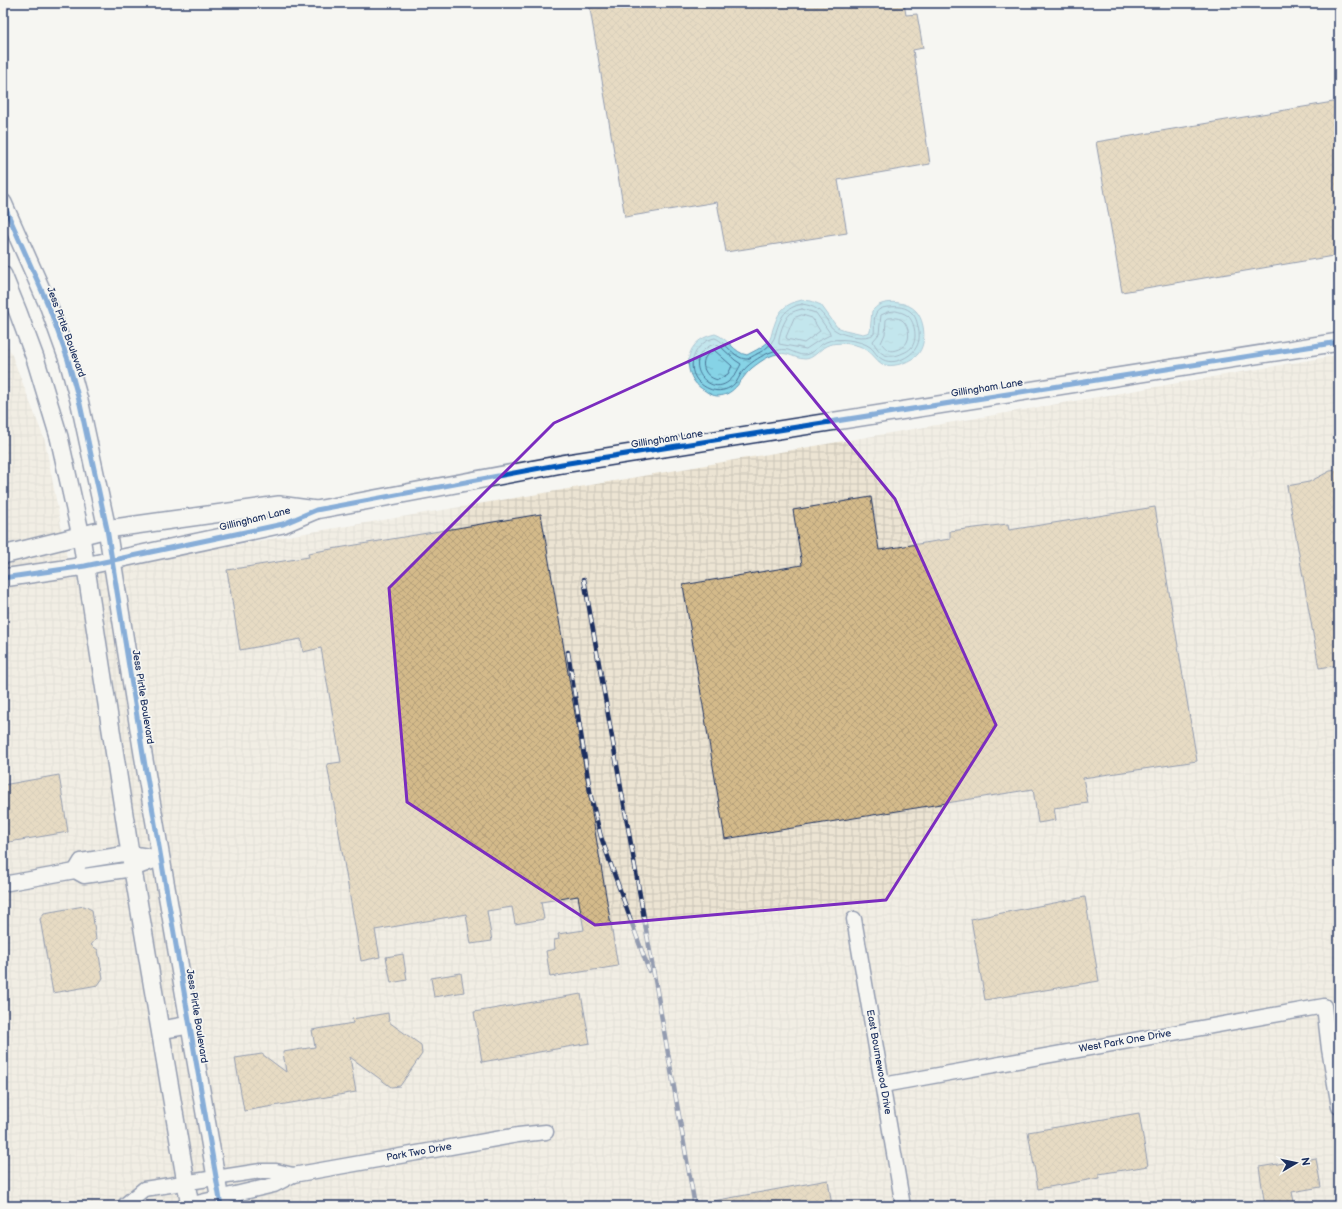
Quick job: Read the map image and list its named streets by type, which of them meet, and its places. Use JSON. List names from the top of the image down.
{
  "streets": {
    "street": [
      "Jess Pirtle Boulevard",
      "Gillingham Lane",
      "West Park One Drive",
      "East Bournewood Drive",
      "Park Two Drive"
    ]
  },
  "crossings": [
    ["Jess Pirtle Boulevard", "Gillingham Lane"],
    ["Jess Pirtle Boulevard", "Park Two Drive"],
    ["West Park One Drive", "East Bournewood Drive"]
  ],
  "north": "right"
}
